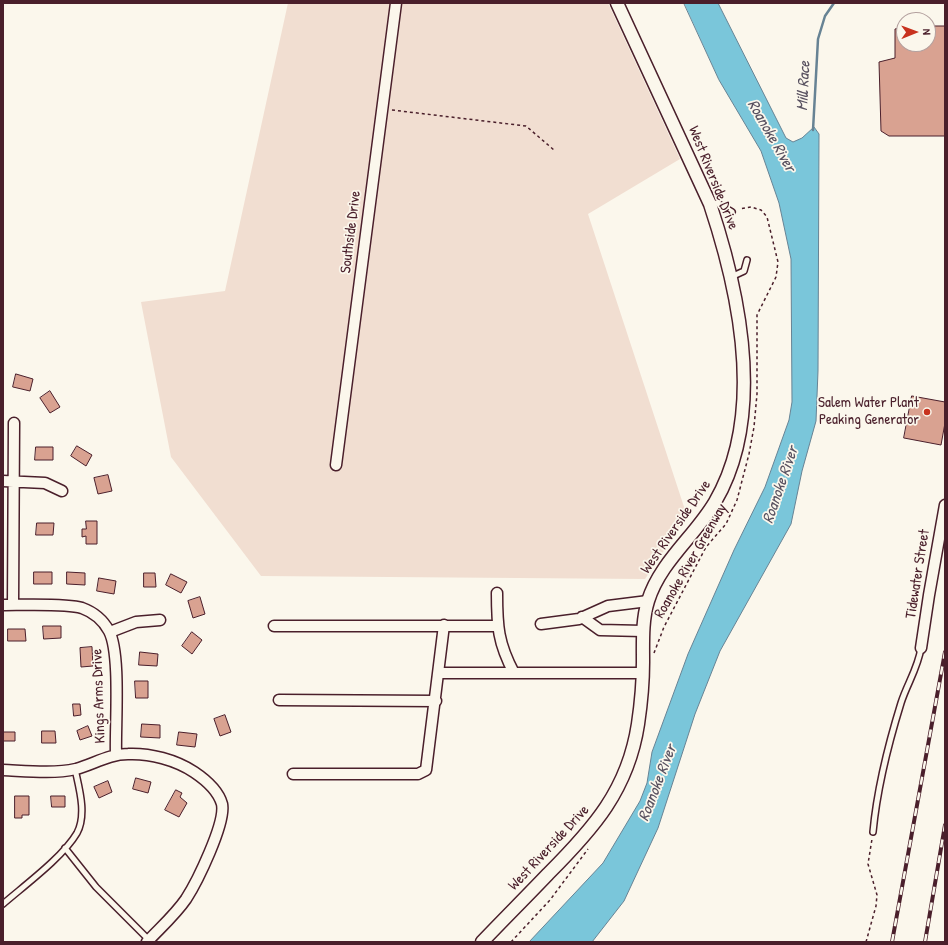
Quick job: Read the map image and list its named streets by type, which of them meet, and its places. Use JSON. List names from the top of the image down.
{
  "streets": {
    "street": [
      "West Riverside Drive",
      "Southside Drive",
      "Tidewater Street",
      "Kings Arms Drive"
    ],
    "path": ["Roanoke River Greenway"]
  },
  "water": ["Mill Race", "Roanoke River"],
  "places": ["Salem Water Plant Peaking Generator"],
  "north": "right"
}
